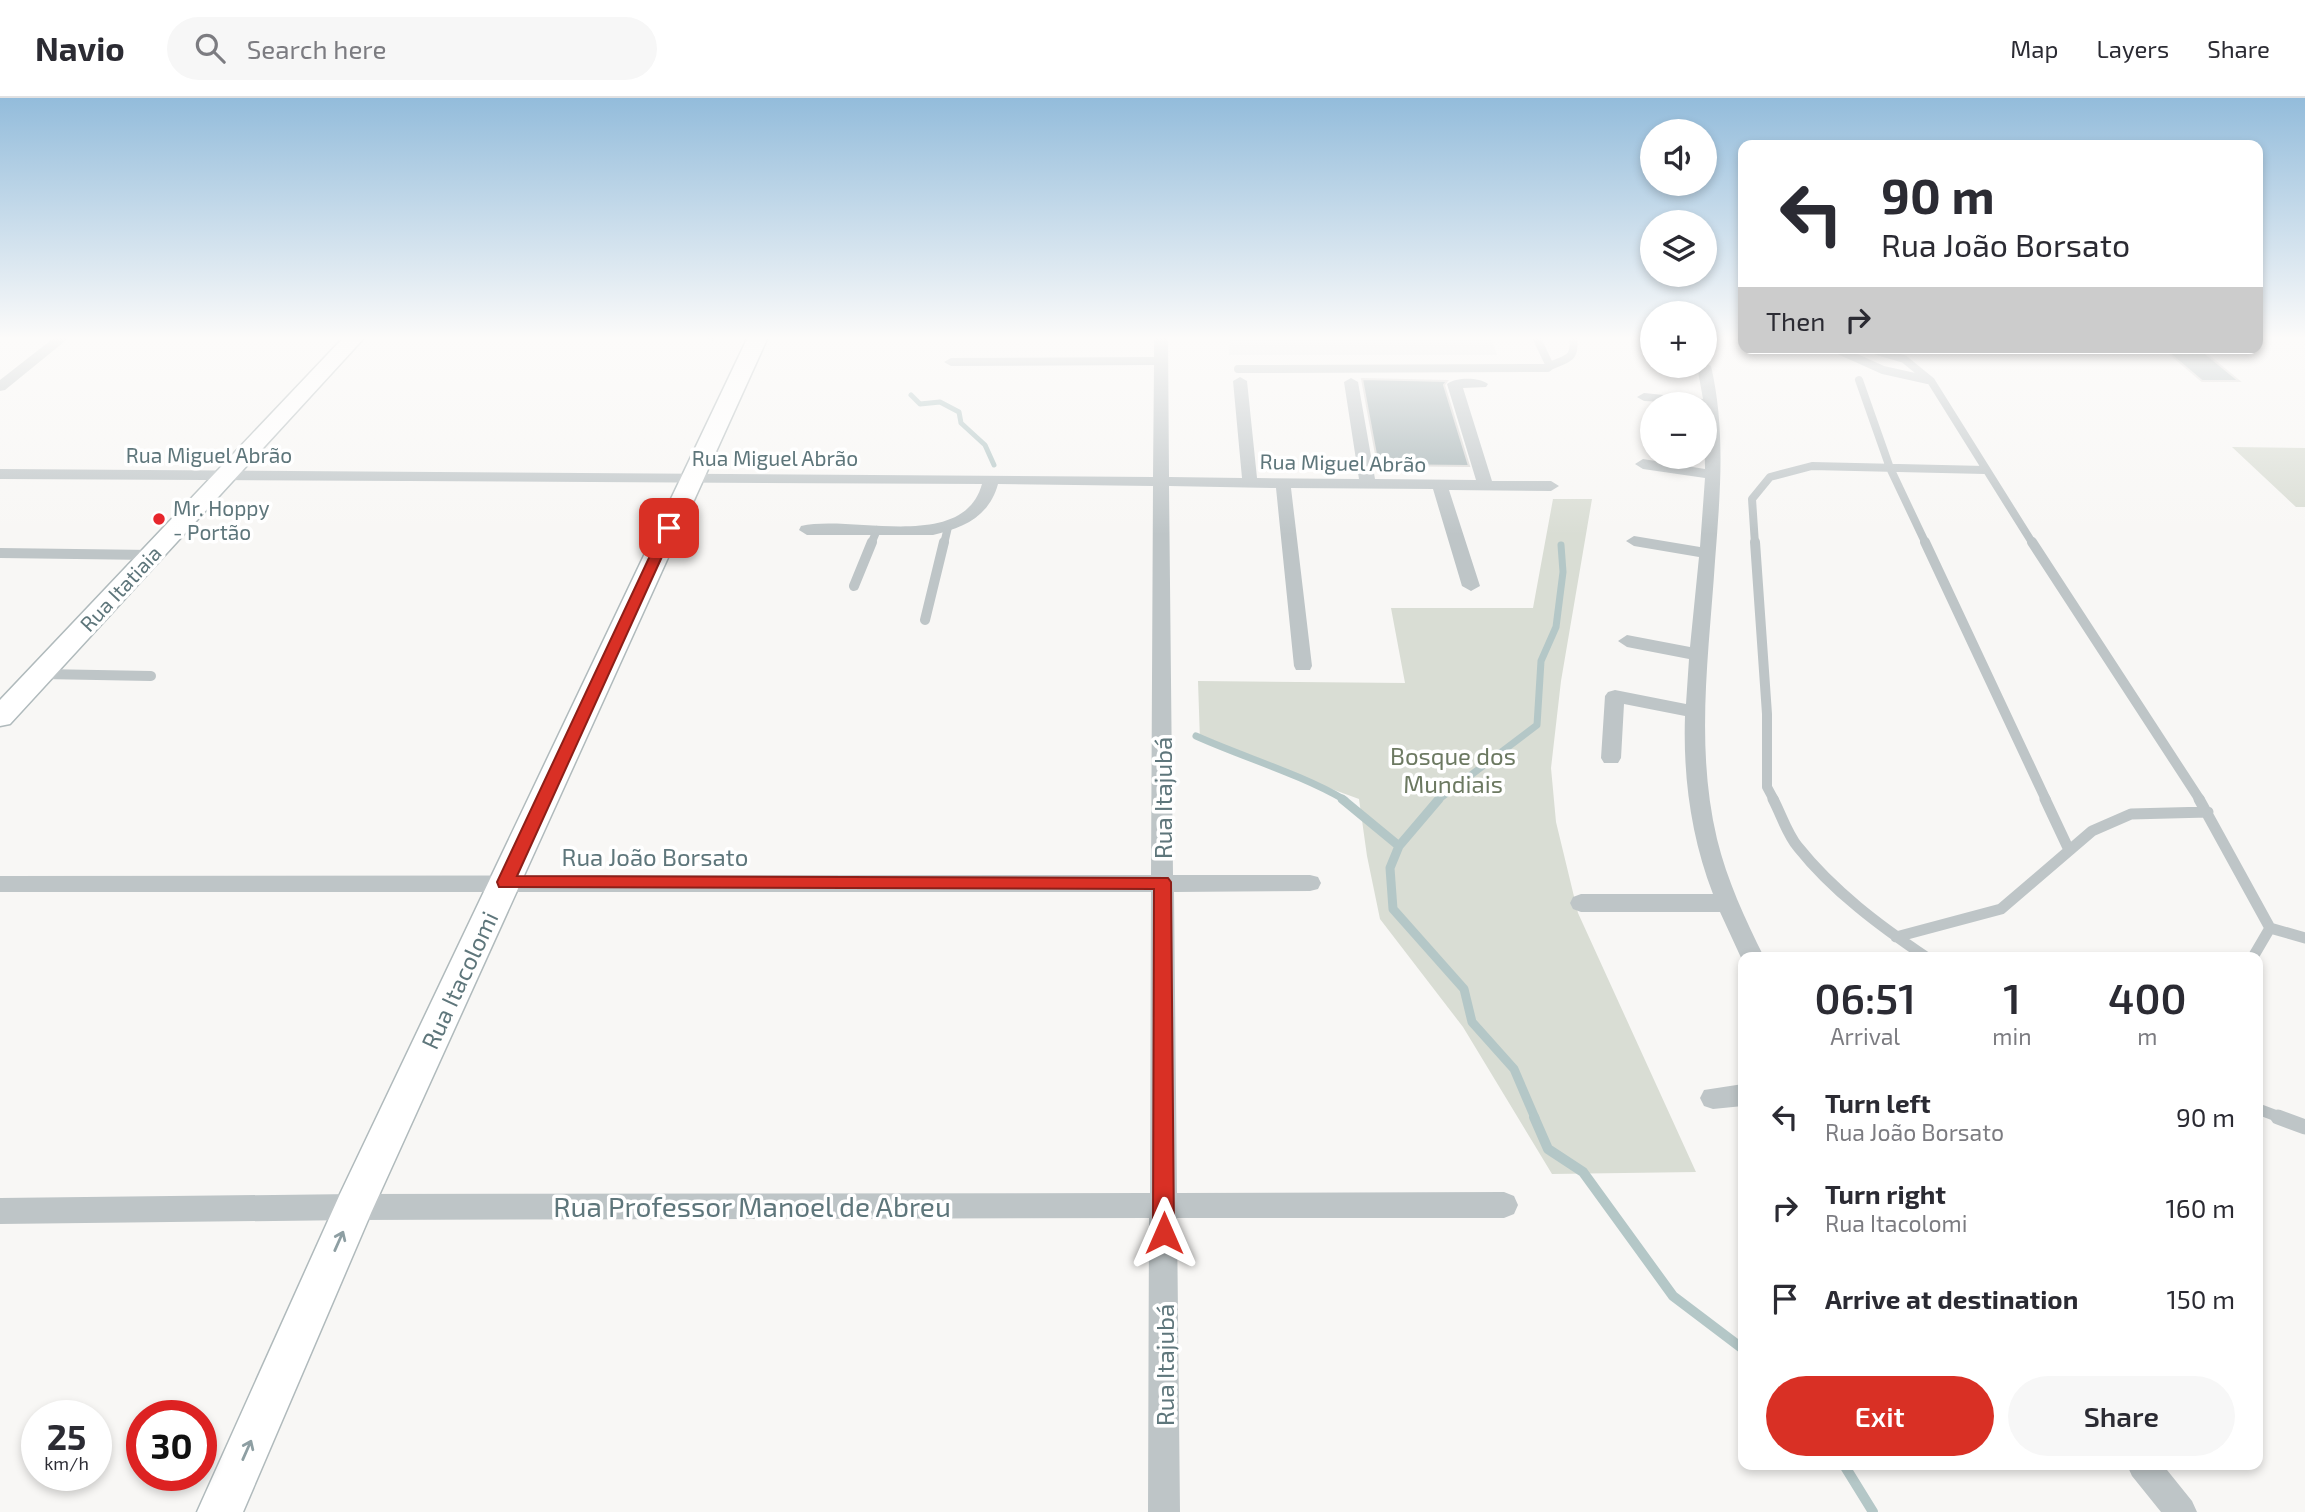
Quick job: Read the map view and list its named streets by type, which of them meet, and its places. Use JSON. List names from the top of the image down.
{
  "streets": {
    "main road": ["Rua Itatiaia", "Rua Itacolomi"],
    "street": [
      "Rua Miguel Abrão",
      "Rua Itajubá",
      "Rua João Borsato",
      "Rua Professor Manoel de Abreu"
    ]
  },
  "crossings": [
    ["Rua Miguel Abrão", "Rua Itatiaia"],
    ["Rua Miguel Abrão", "Rua Itajubá"],
    ["Rua Miguel Abrão", "Rua Itacolomi"],
    ["Rua Itajubá", "Rua João Borsato"],
    ["Rua Itajubá", "Rua Professor Manoel de Abreu"],
    ["Rua João Borsato", "Rua Itacolomi"],
    ["Rua Itacolomi", "Rua Professor Manoel de Abreu"]
  ],
  "parks": ["Bosque dos Mundiais"],
  "places": ["Mr. Hoppy - Portão"],
  "page": {
    "header": "Navio",
    "search": "Search here",
    "nav": ["Map", "Layers", "Share"],
    "map_buttons": ["+", "−"],
    "turn": ["90 m", "Rua João Borsato"],
    "then": "Then",
    "eta": [
      "06:51",
      "Arrival",
      "1",
      "min",
      "400",
      "m"
    ],
    "list": [
      {
        "name": "Turn left",
        "note": "Rua João Borsato",
        "value": "90 m"
      },
      {
        "name": "Turn right",
        "note": "Rua Itacolomi",
        "value": "160 m"
      },
      {
        "name": "Arrive at destination",
        "value": "150 m"
      }
    ],
    "buttons": ["Exit", "Share"],
    "speed": "25 km/h",
    "limit": "30"
  }
}
